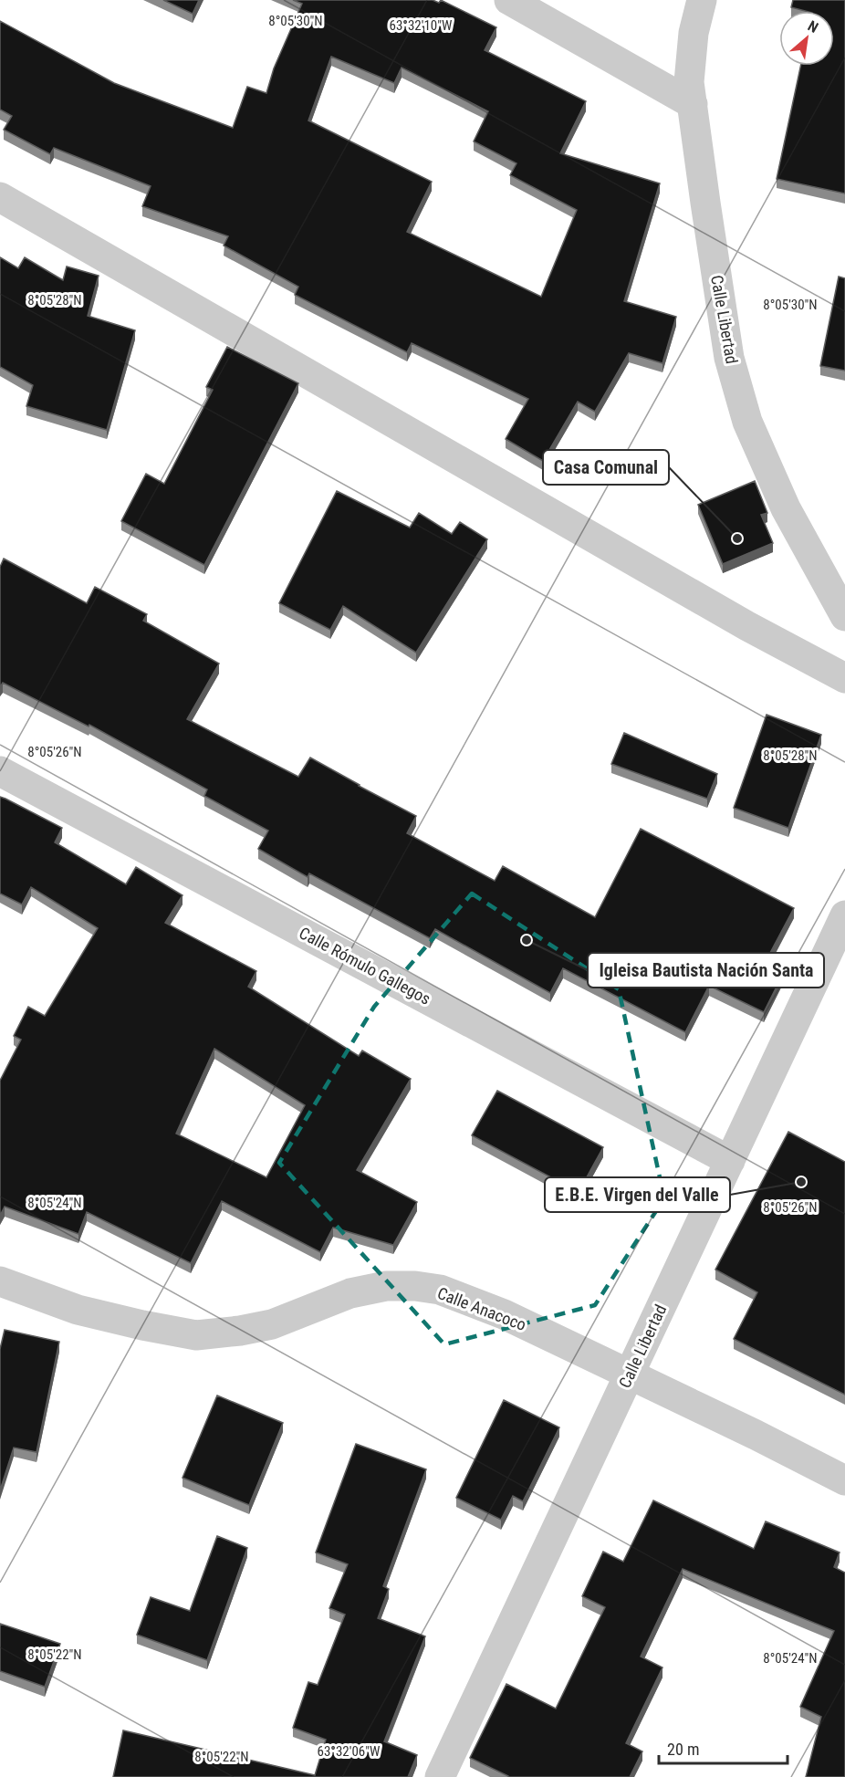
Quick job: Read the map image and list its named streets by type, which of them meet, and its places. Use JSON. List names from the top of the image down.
{
  "streets": {
    "street": ["Calle Libertad", "Calle Rómulo Gallegos", "Calle Anacoco"]
  },
  "crossings": [
    ["Calle Libertad", "Calle Rómulo Gallegos"],
    ["Calle Libertad", "Calle Anacoco"]
  ],
  "places": ["Casa Comunal", "Igleisa Bautista Nación Santa", "E.B.E. Virgen del Valle"],
  "scale_bar": "20 m",
  "north": "top right",
  "coordinates": [
    "8°05'30\"N",
    "63°32'10\"W",
    "8°05'28\"N",
    "8°05'26\"N",
    "8°05'24\"N",
    "8°05'22\"N",
    "63°32'06\"W"
  ]
}
